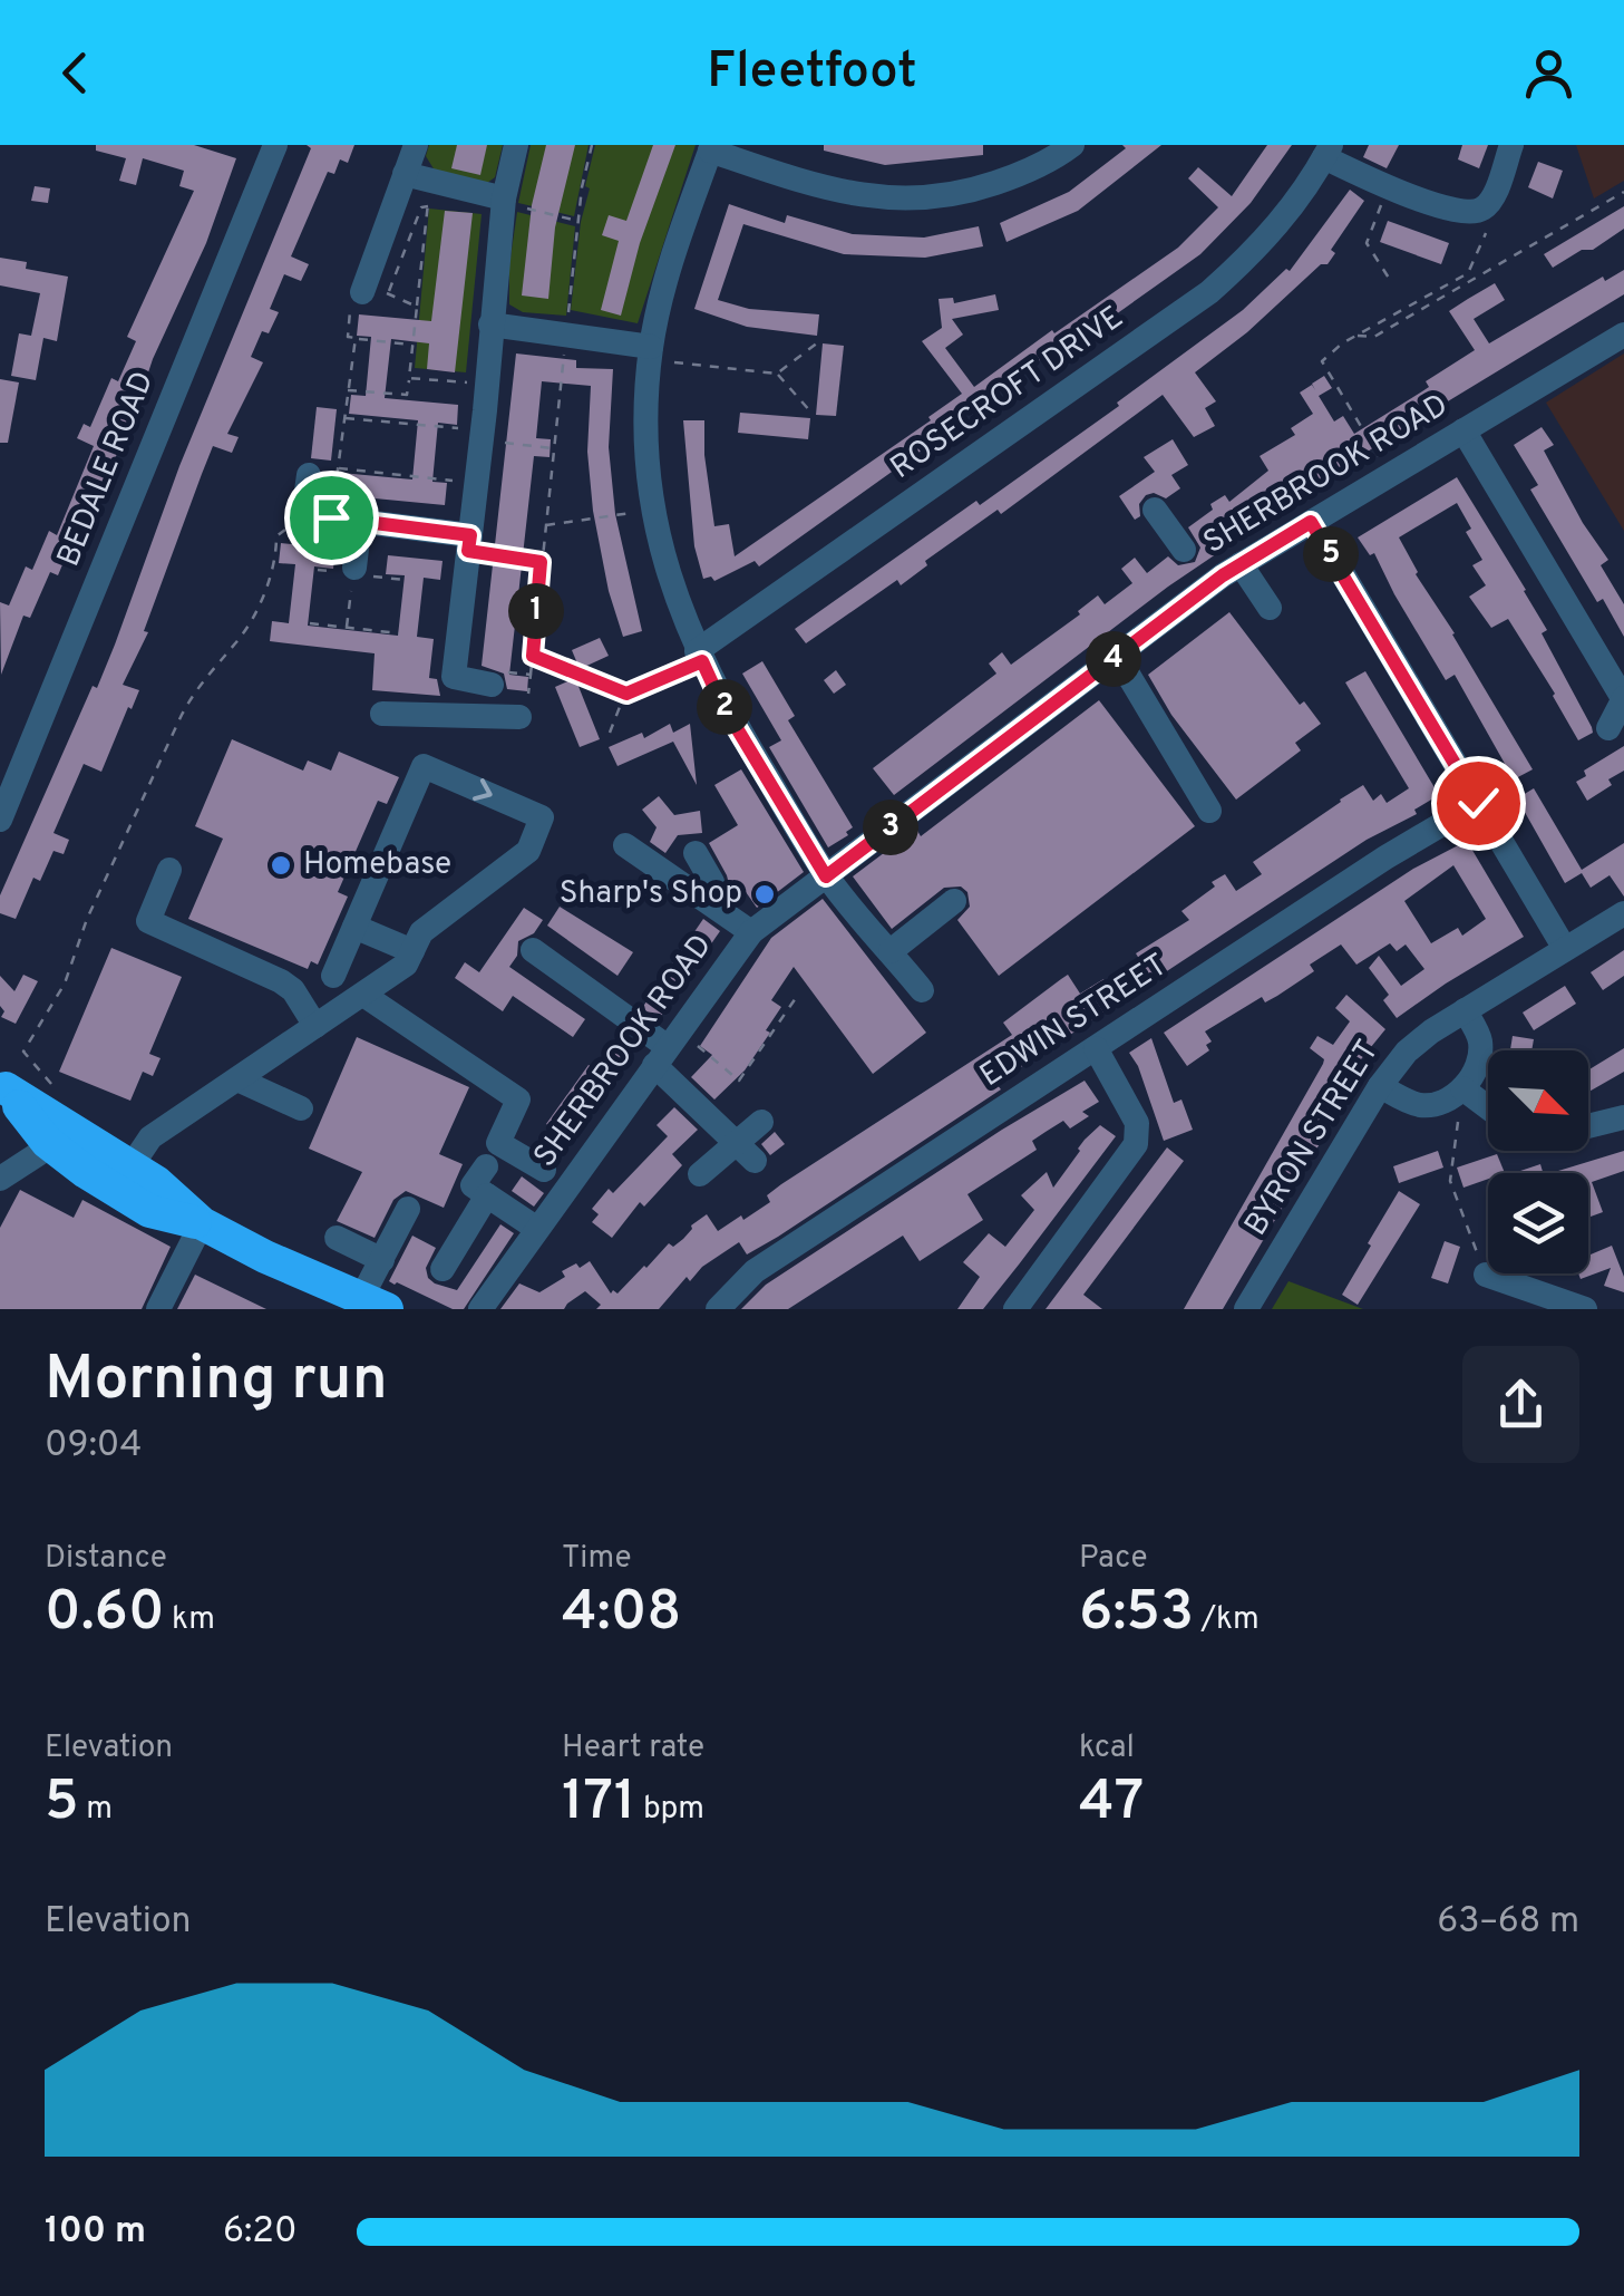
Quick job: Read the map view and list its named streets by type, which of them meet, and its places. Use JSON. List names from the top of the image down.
{
  "streets": {
    "street": [
      "ROSECROFT DRIVE",
      "BEDALE ROAD",
      "SHERBROOK ROAD",
      "EDWIN STREET",
      "BYRON STREET"
    ]
  },
  "places": ["Homebase", "Sharp's Shop"],
  "north": "bottom right",
  "page": {
    "header": "Fleetfoot",
    "pins": [
      "5",
      "1",
      "4",
      "2",
      "3"
    ],
    "heading": ["Morning run", "09:04"],
    "stats": [
      ["Distance", "0.60 km"],
      ["Time", "4:08"],
      ["Pace", "6:53 /km"],
      ["Elevation", "5 m"],
      ["Heart rate", "171 bpm"],
      ["kcal", "47"]
    ],
    "chart": ["Elevation", "63–68 m"],
    "list": [
      {
        "name": "100 m",
        "note": "6:20"
      }
    ]
  }
}
